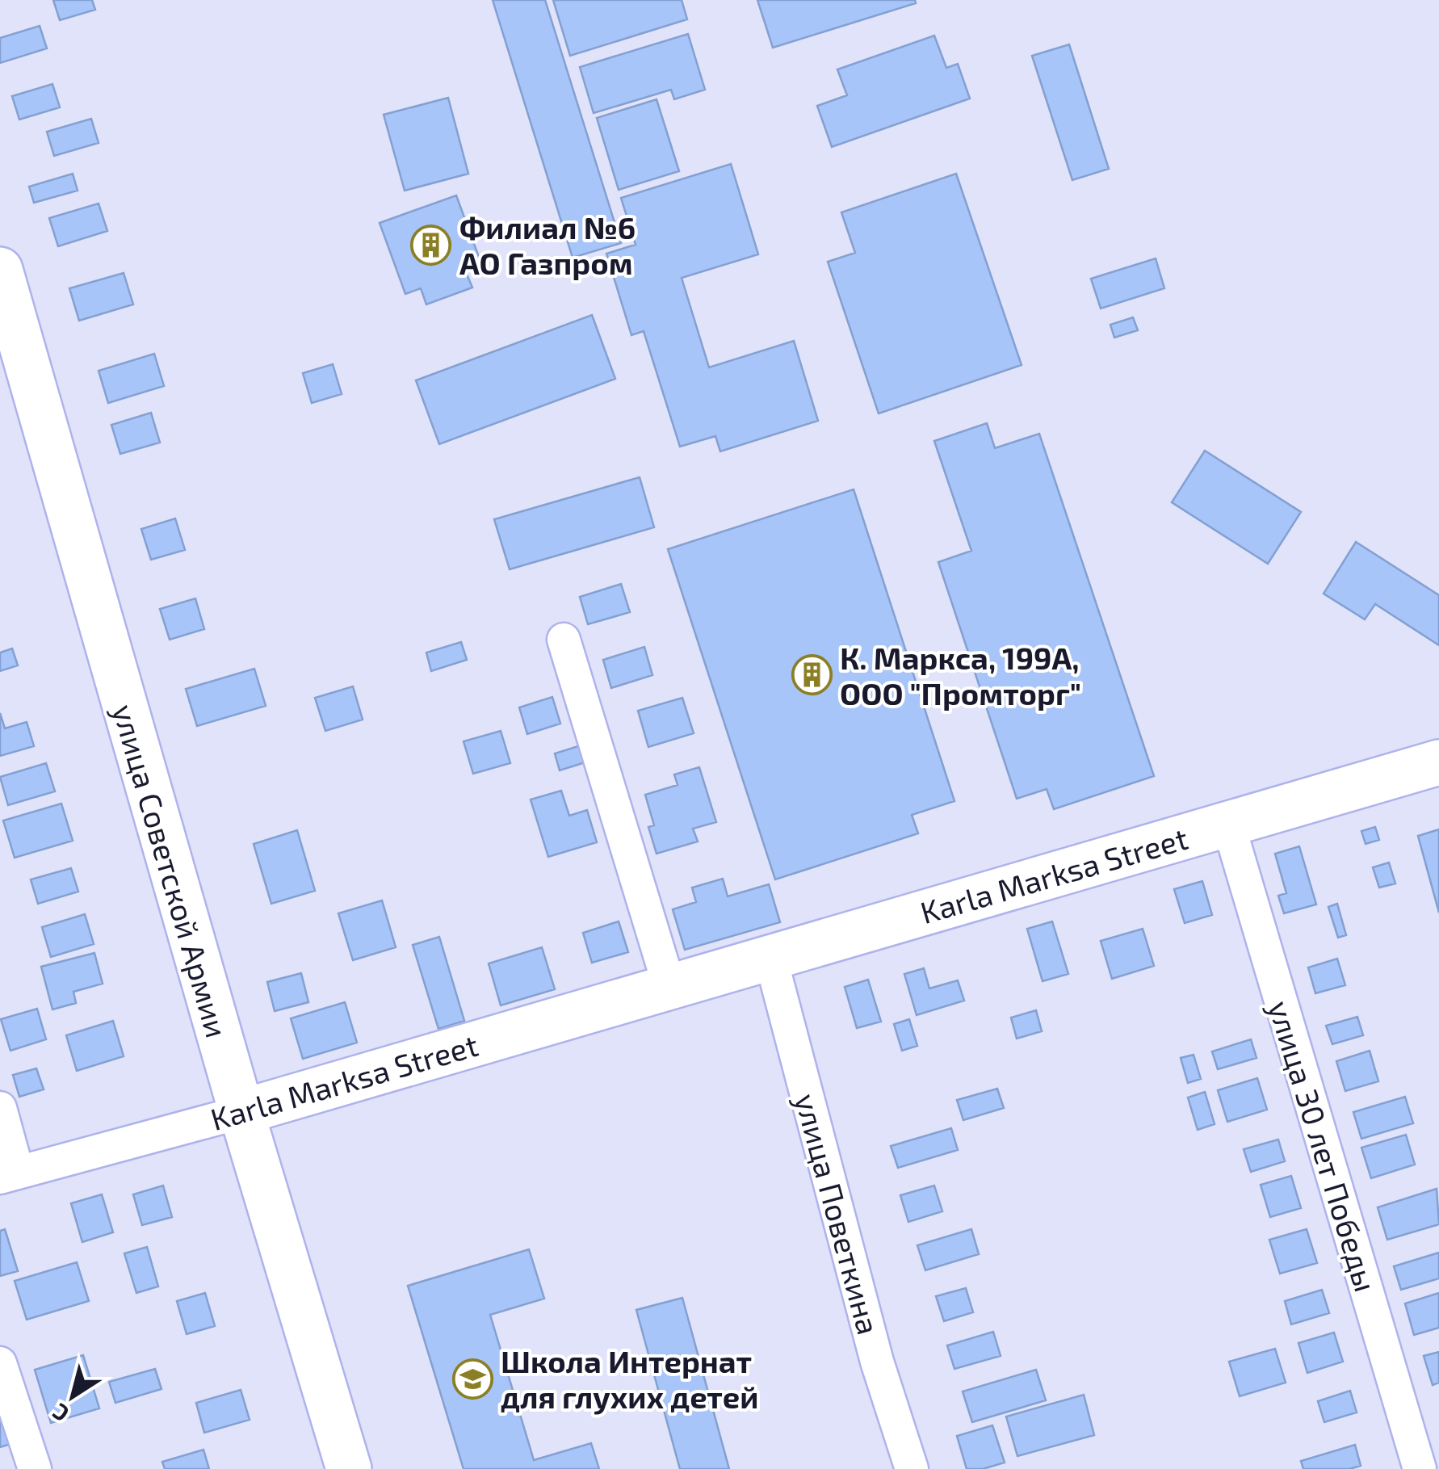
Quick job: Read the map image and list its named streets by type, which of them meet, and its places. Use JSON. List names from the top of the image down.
{
  "streets": {
    "street": [
      "улица Советской Армии",
      "Karla Marksa Street",
      "улица 30 лет Победы",
      "улица Поветкина"
    ]
  },
  "crossings": [
    ["улица Советской Армии", "Karla Marksa Street"],
    ["Karla Marksa Street", "улица 30 лет Победы"],
    ["Karla Marksa Street", "улица Поветкина"]
  ],
  "places": {
    "building": ["Филиал №6 АО Газпром", "К. Маркса, 199А, ООО \"Промторг\""],
    "school or university": ["Школа Интернат для глухих детей"]
  },
  "north": "bottom left"
}
